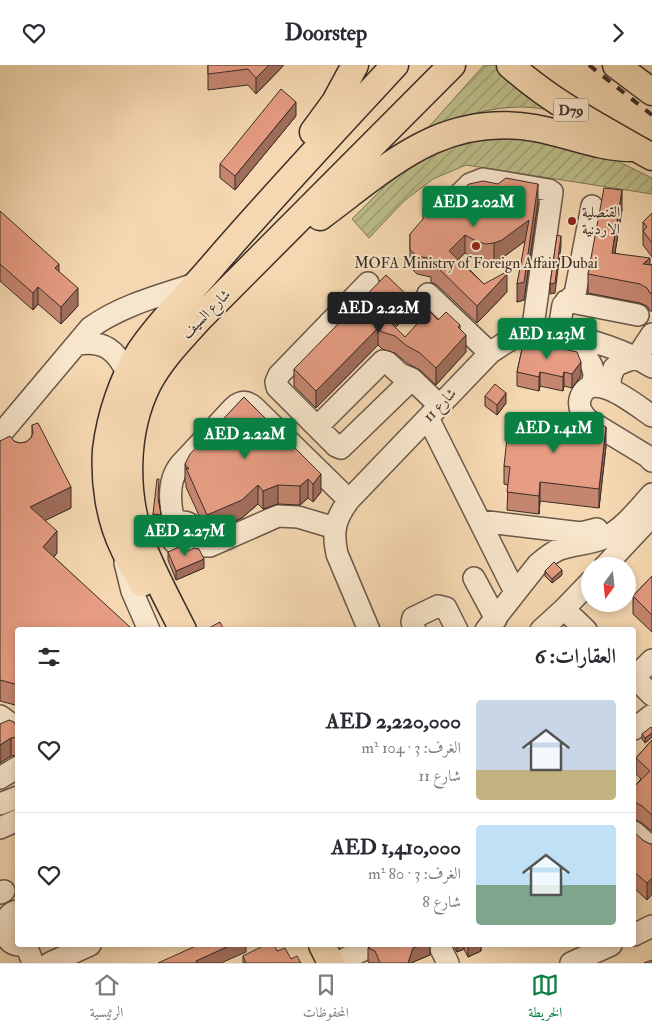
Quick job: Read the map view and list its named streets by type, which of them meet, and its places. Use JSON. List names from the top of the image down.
{
  "streets": {
    "main road": ["D79", "شارع السيف"],
    "street": ["شارع 11"]
  },
  "places": ["القنصلية الاردنية", "MOFA Ministry of Foreign Affair Dubai"],
  "north": "bottom",
  "page": {
    "header": "Doorstep",
    "price": [
      "AED 2.02M",
      "AED 2.22M",
      "AED 1.23M",
      "AED 1.41M",
      "AED 2.22M",
      "AED 2.27M"
    ],
    "heading": "العقارات: 6",
    "list": [
      {
        "name": "AED 2,220,000",
        "note": "الغرف: 3 · 104 m² · شارع 11"
      },
      {
        "name": "AED 1,410,000",
        "note": "الغرف: 3 · 80 m² · شارع 8"
      }
    ],
    "tabs": ["الخريطة", "المحفوظات", "الرئيسية"]
  }
}
